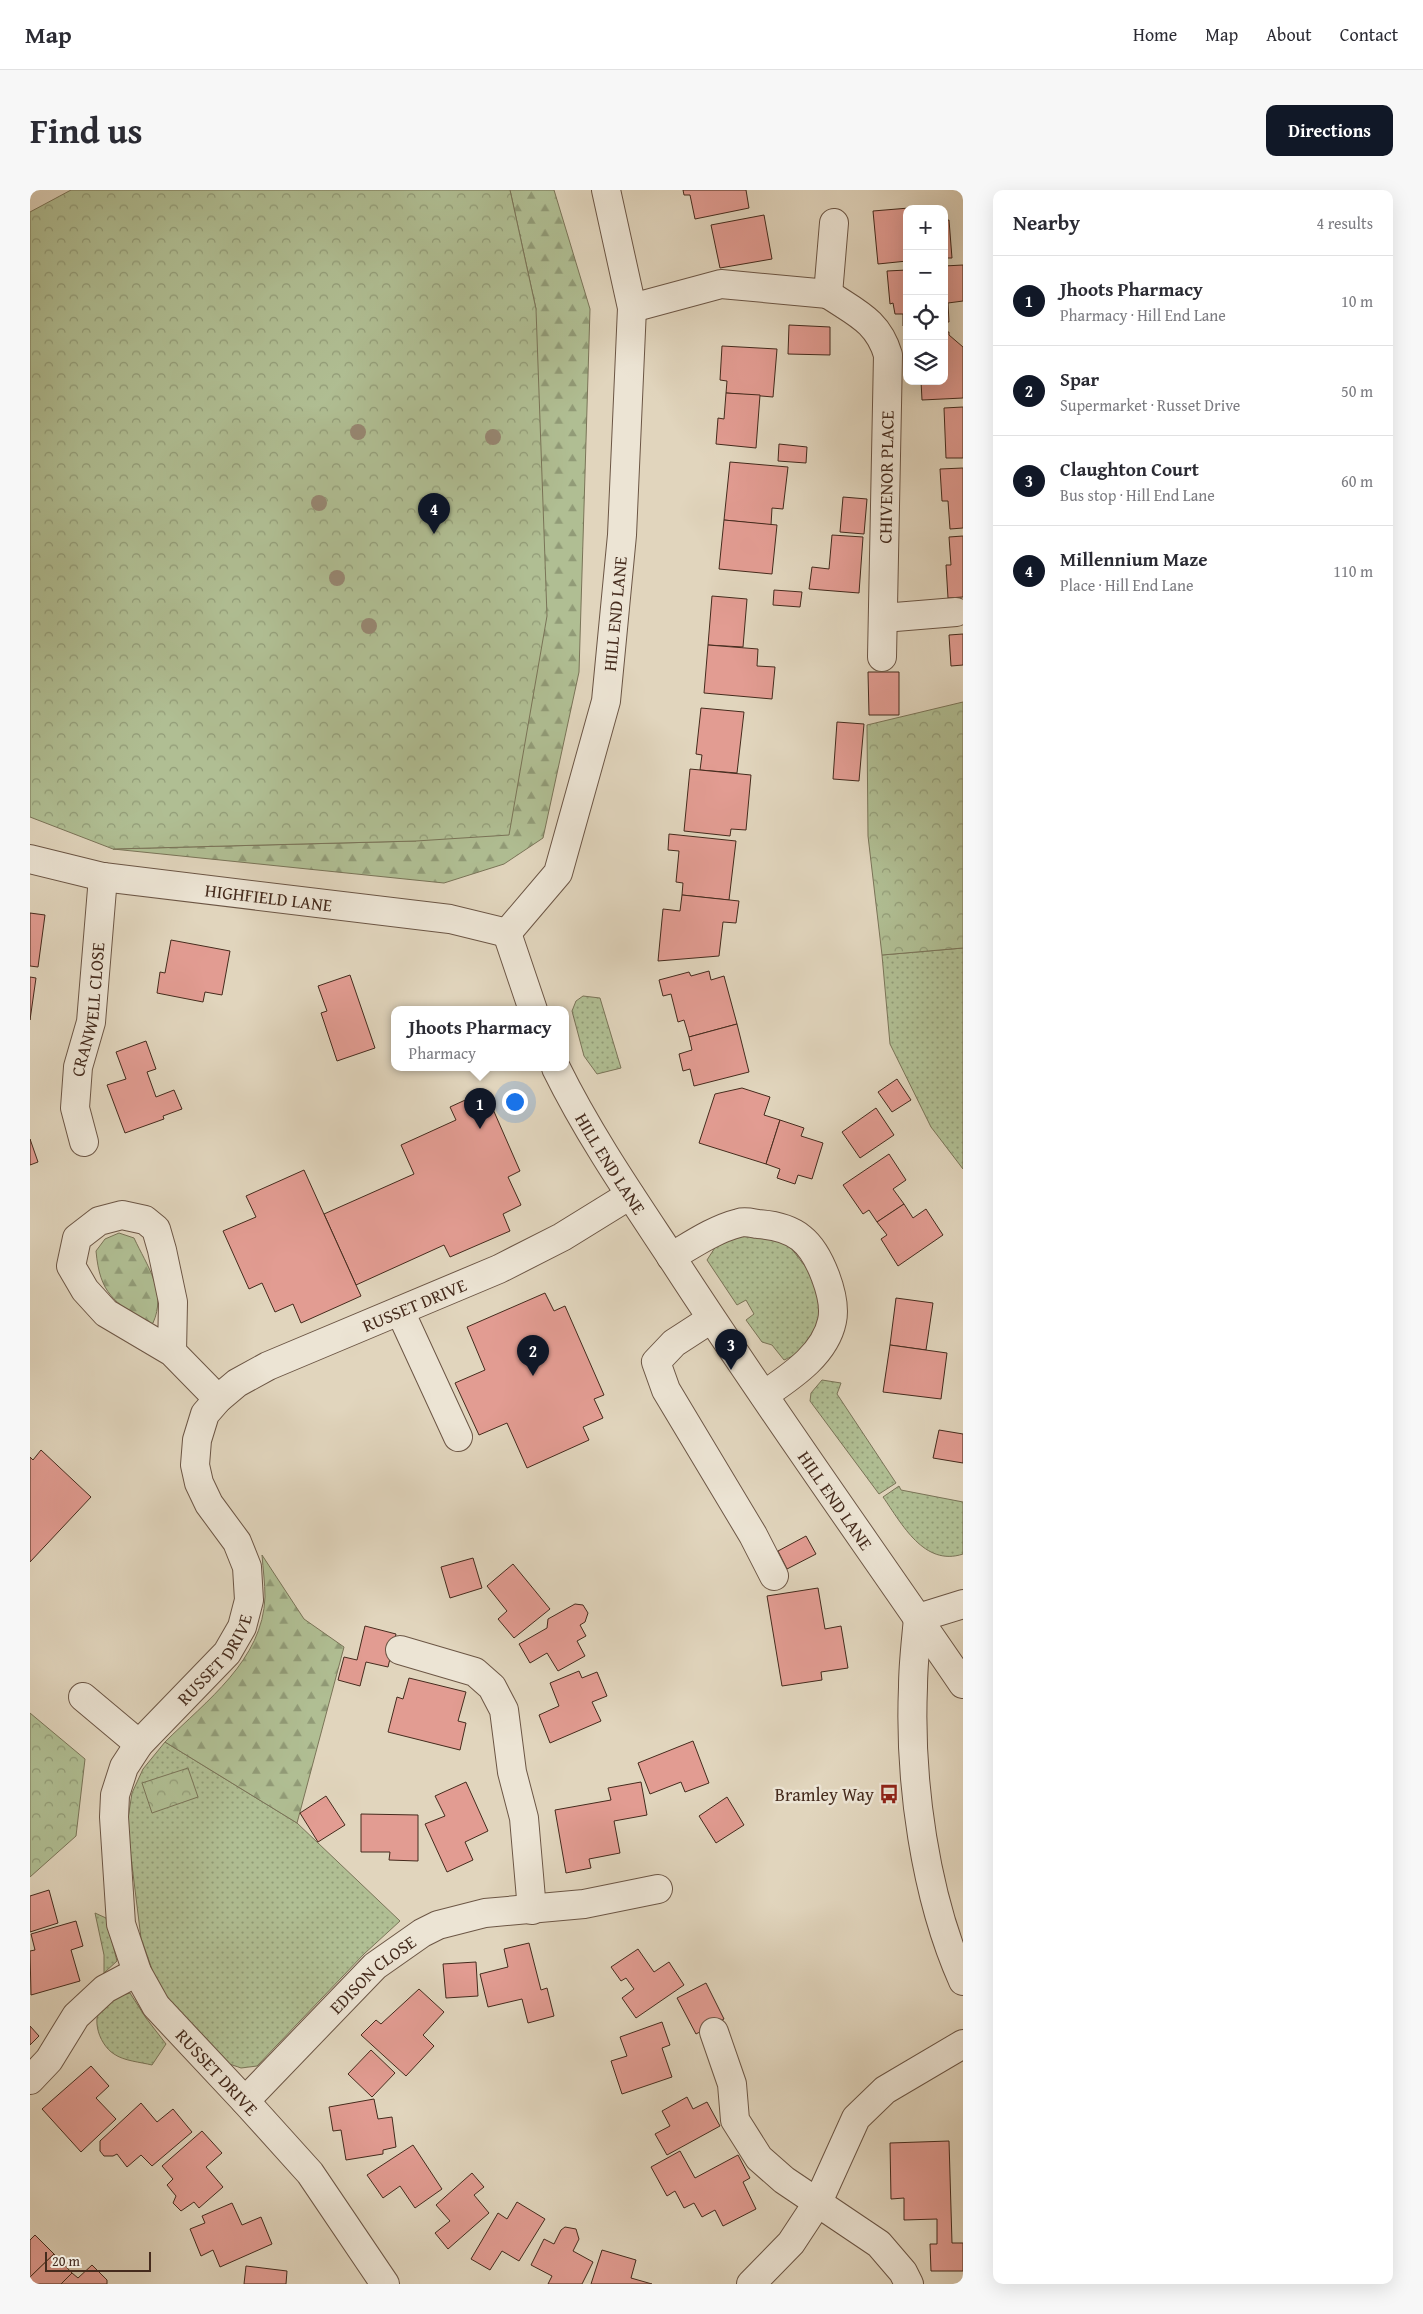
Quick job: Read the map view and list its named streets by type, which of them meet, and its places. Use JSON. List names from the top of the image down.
{
  "streets": {
    "street": [
      "CHIVENOR PLACE",
      "HILL END LANE",
      "HIGHFIELD LANE",
      "CRANWELL CLOSE",
      "RUSSET DRIVE",
      "EDISON CLOSE"
    ]
  },
  "crossings": [
    ["CHIVENOR PLACE", "HILL END LANE"],
    ["HILL END LANE", "HIGHFIELD LANE"],
    ["HILL END LANE", "RUSSET DRIVE"],
    ["HIGHFIELD LANE", "CRANWELL CLOSE"],
    ["RUSSET DRIVE", "EDISON CLOSE"]
  ],
  "places": {
    "bus stop": ["Bramley Way"]
  },
  "scale_bar": "20 m",
  "page": {
    "header": "Map",
    "nav": [
      "Home",
      "Map",
      "About",
      "Contact"
    ],
    "title": "Find us",
    "buttons": "Directions",
    "heading": ["Nearby", "4 results"],
    "map_buttons": ["+", "−"],
    "list": [
      {
        "mark": "1",
        "name": "Jhoots Pharmacy",
        "note": "Pharmacy · Hill End Lane",
        "value": "10 m"
      },
      {
        "mark": "2",
        "name": "Spar",
        "note": "Supermarket · Russet Drive",
        "value": "50 m"
      },
      {
        "mark": "3",
        "name": "Claughton Court",
        "note": "Bus stop · Hill End Lane",
        "value": "60 m"
      },
      {
        "mark": "4",
        "name": "Millennium Maze",
        "note": "Place · Hill End Lane",
        "value": "110 m"
      }
    ],
    "pins": [
      "4",
      "1",
      "3",
      "2"
    ],
    "popup": ["Jhoots Pharmacy", "Pharmacy"],
    "scale": "20 m"
  }
}
